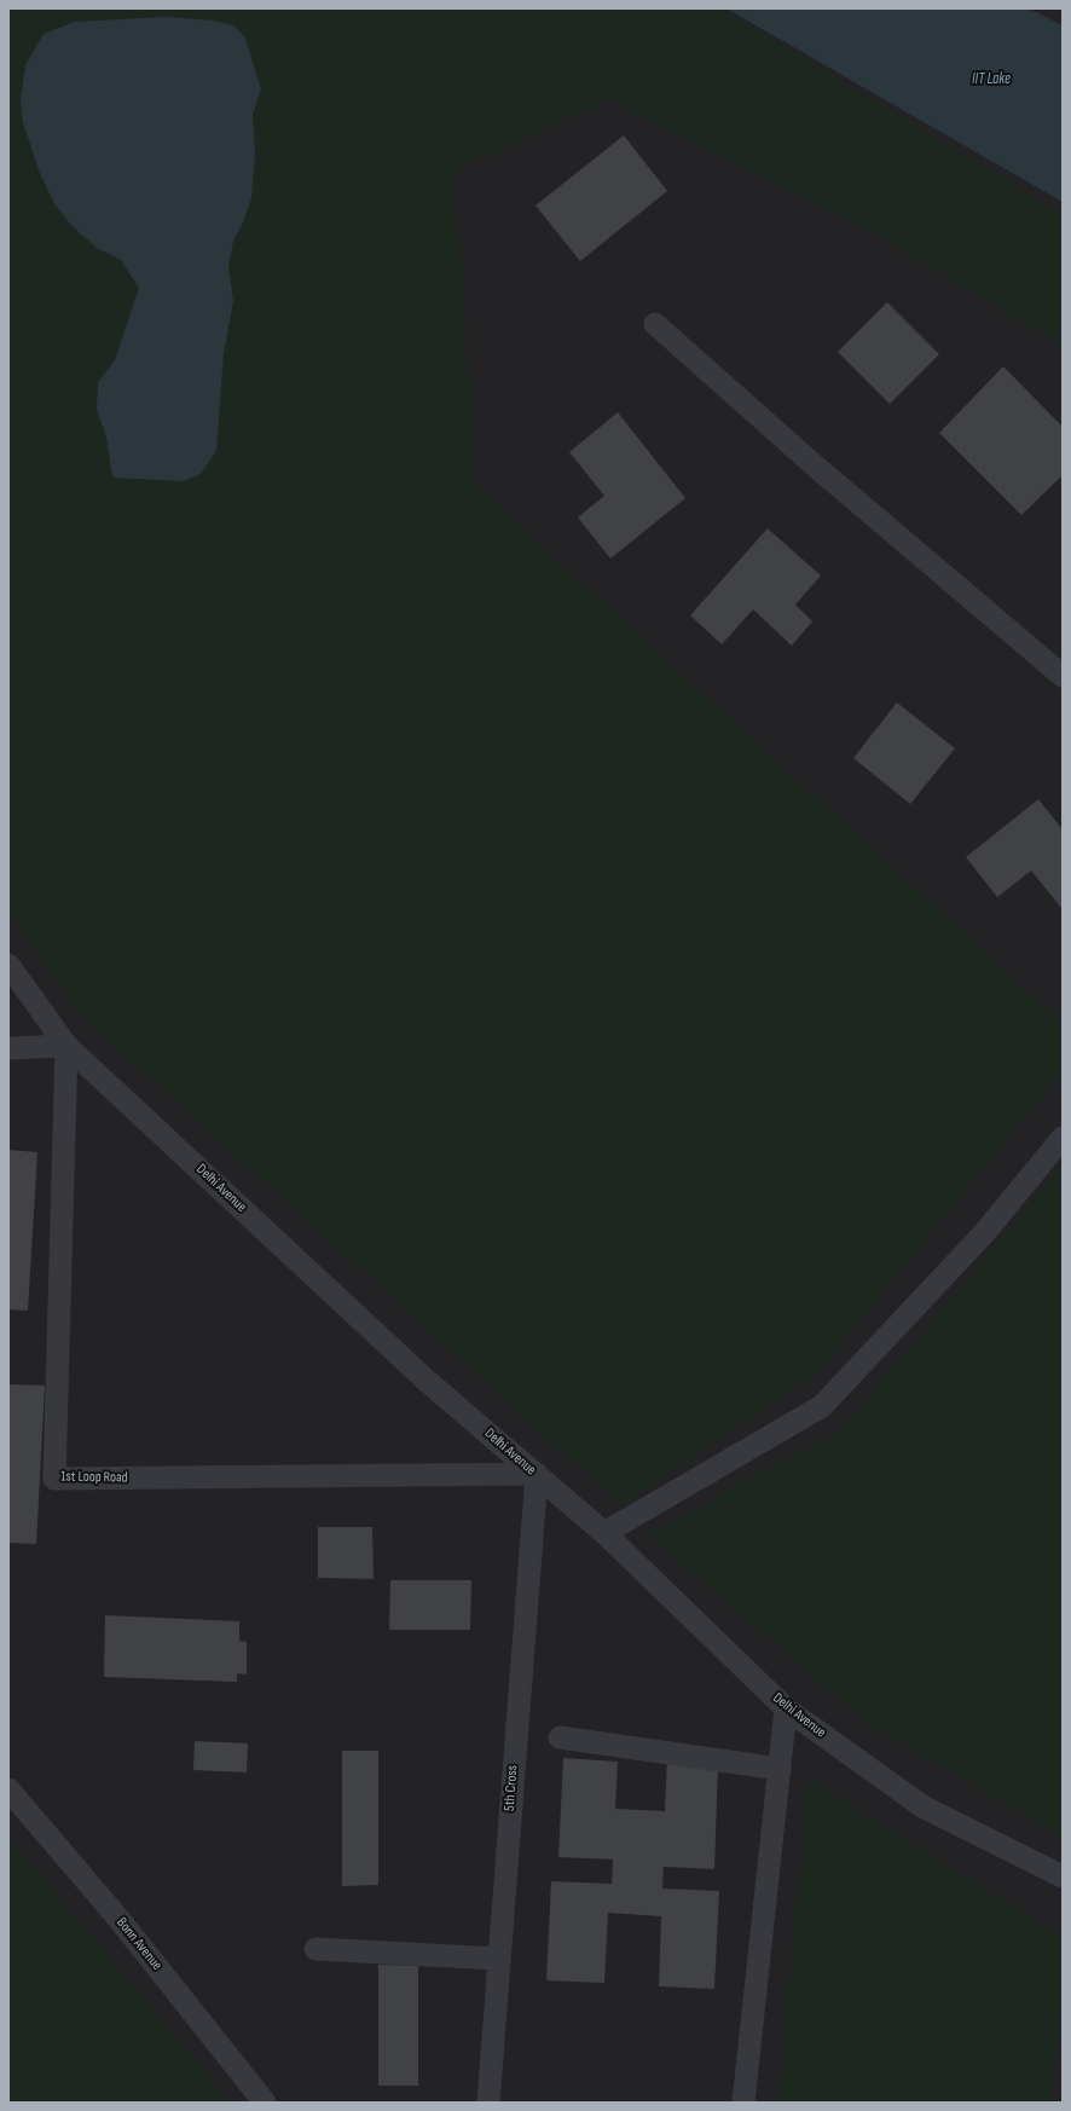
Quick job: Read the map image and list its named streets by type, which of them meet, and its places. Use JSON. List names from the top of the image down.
{
  "streets": {
    "lane": [
      "Delhi Avenue",
      "1st Loop Road",
      "5th Cross",
      "Bonn Avenue"
    ]
  },
  "crossings": [
    ["Delhi Avenue", "1st Loop Road"],
    ["Delhi Avenue", "5th Cross"],
    ["1st Loop Road", "5th Cross"]
  ],
  "water": ["IIT Lake"]
}
